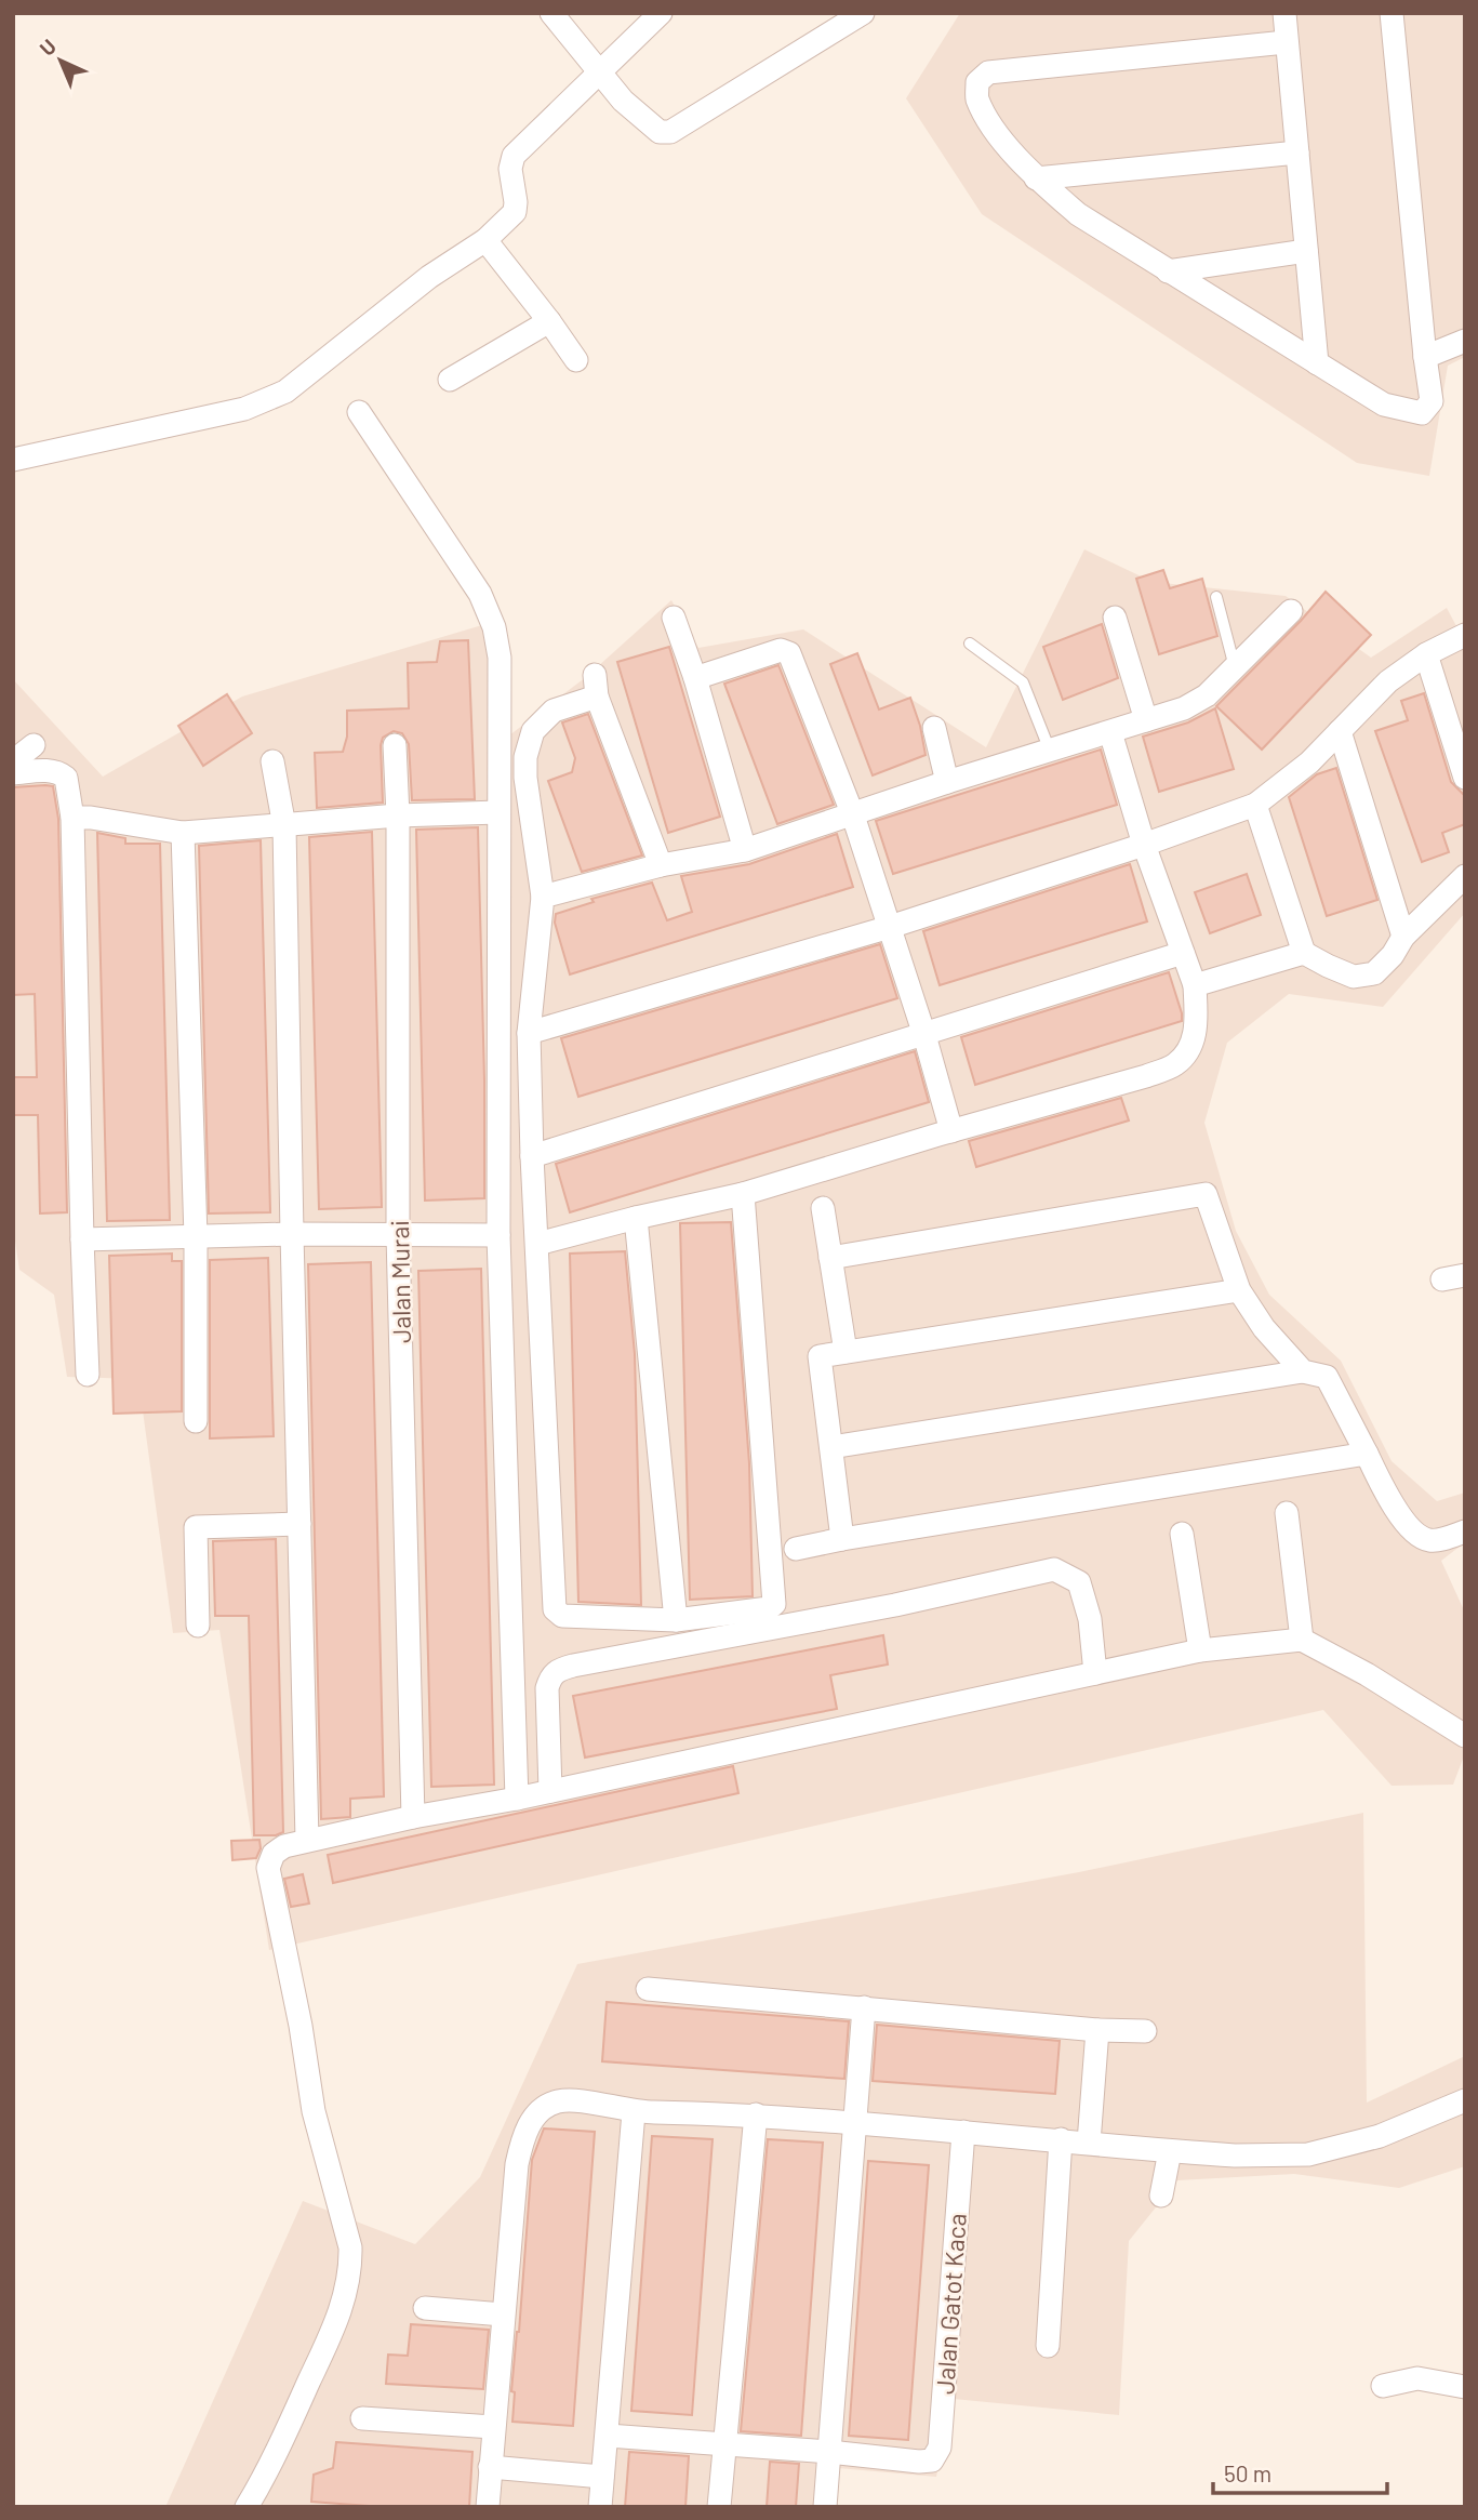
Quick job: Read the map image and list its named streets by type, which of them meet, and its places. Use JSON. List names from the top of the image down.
{
  "streets": {
    "street": ["Jalan Murai", "Jalan Gatot Kaca"]
  },
  "scale_bar": "50 m",
  "north": "top left"
}
